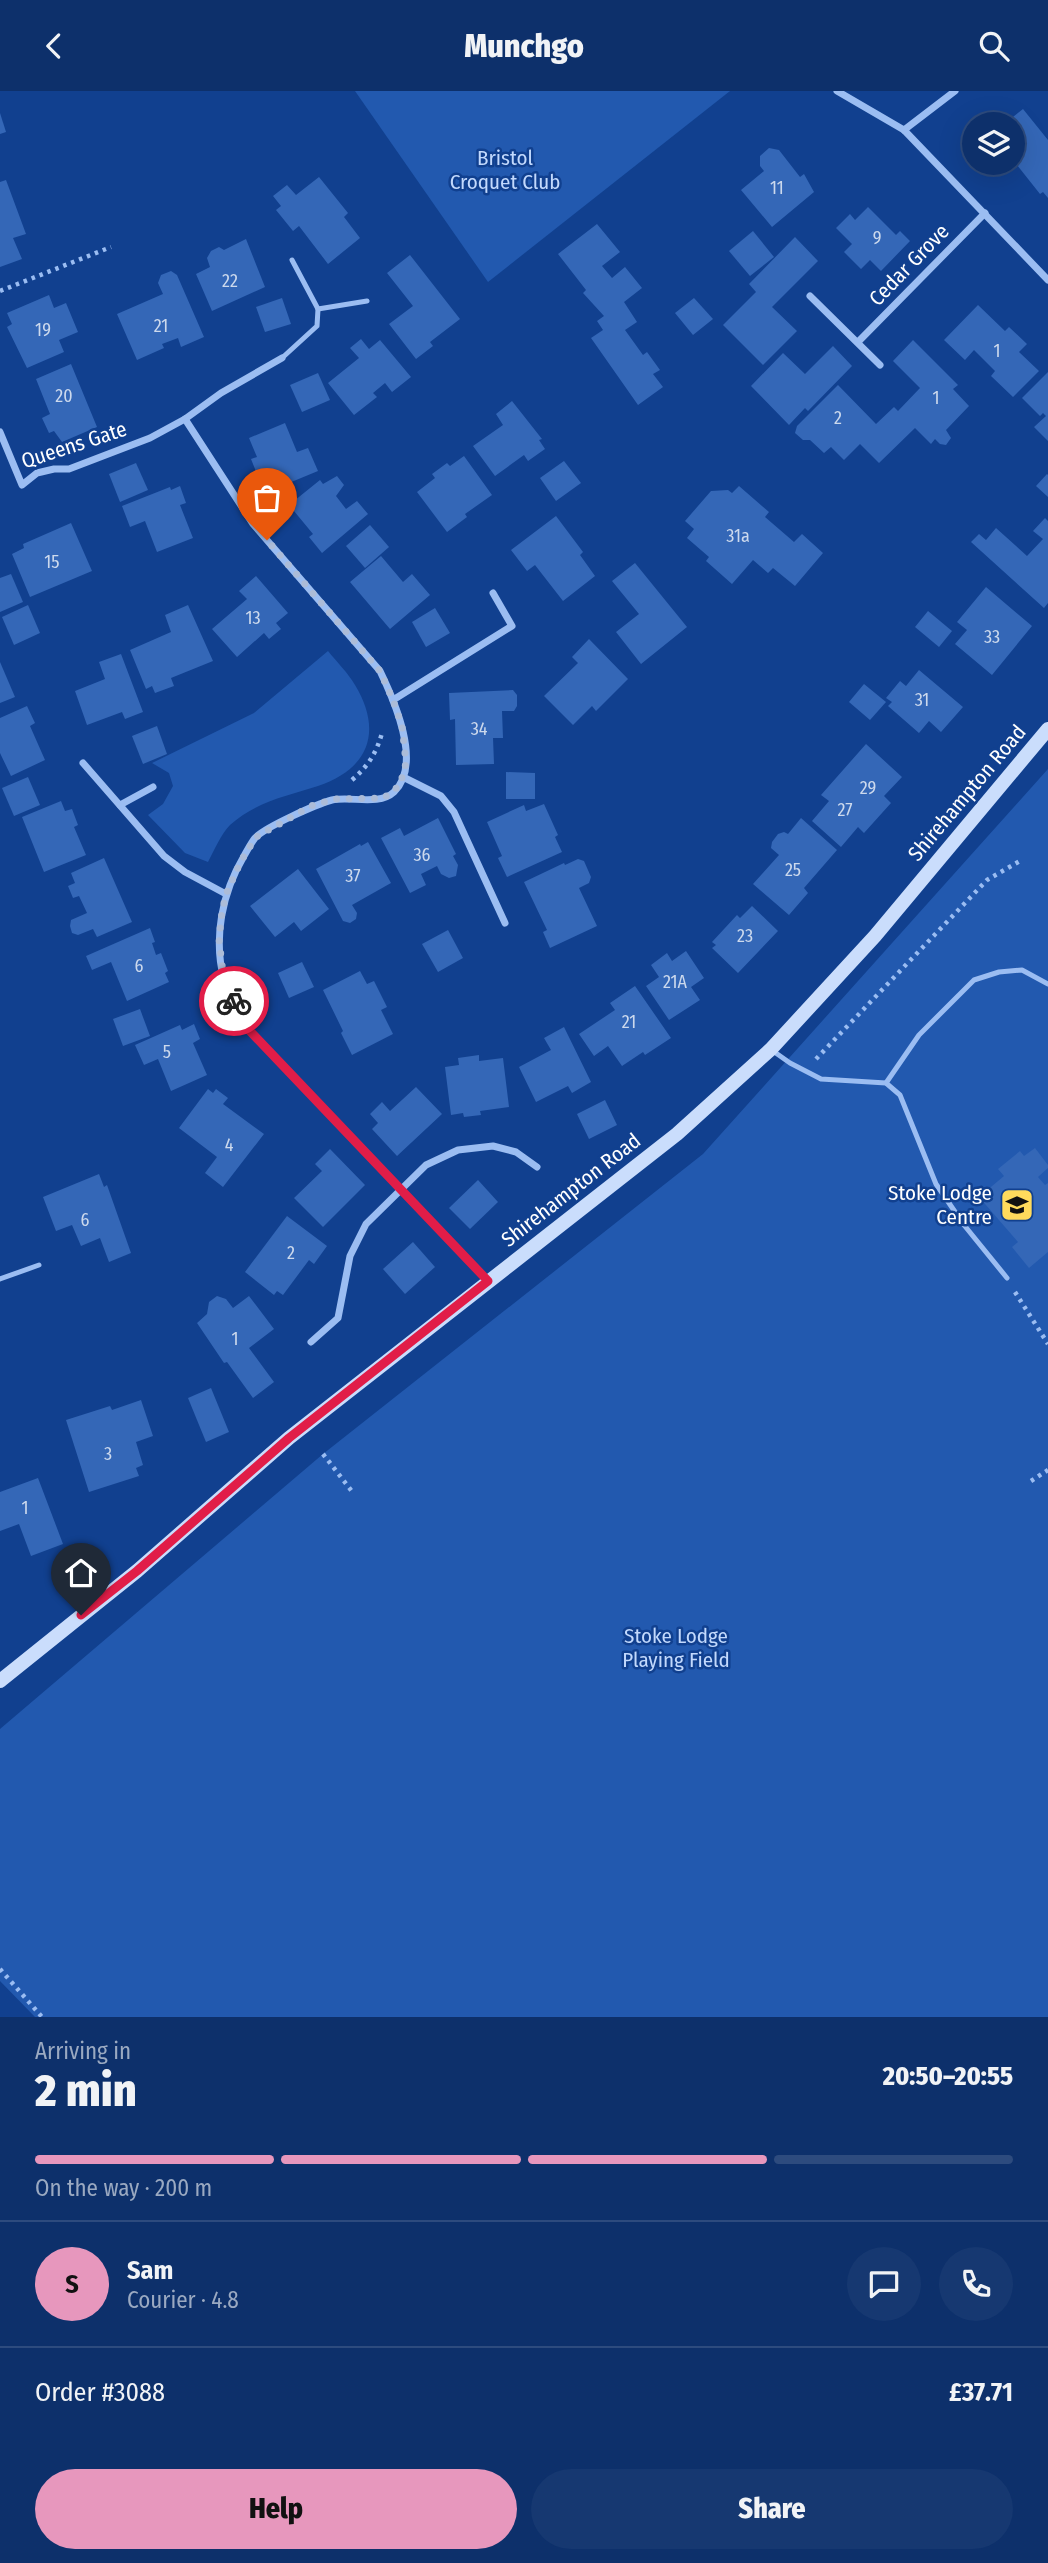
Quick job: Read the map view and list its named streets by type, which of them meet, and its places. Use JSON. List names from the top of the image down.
{
  "streets": {
    "main road": ["Shirehampton Road"],
    "street": ["Cedar Grove", "Queens Gate"]
  },
  "parks": ["Bristol Croquet Club", "Stoke Lodge Playing Field"],
  "places": {
    "school or university": ["Stoke Lodge Centre"]
  },
  "house_numbers": [
    "11",
    "9",
    "22",
    "21",
    "19",
    "1",
    "20",
    "1",
    "2",
    "31a",
    "15",
    "13",
    "33",
    "31",
    "34",
    "29",
    "27",
    "36",
    "25",
    "37",
    "23",
    "6",
    "21A",
    "21",
    "5",
    "4",
    "6",
    "2",
    "1",
    "3",
    "1"
  ],
  "page": {
    "header": "Munchgo",
    "heading": ["2 min", "Arriving in", "20:50–20:55"],
    "panel": [
      "Sam",
      "Courier · 4.8",
      "Order #3088",
      "£37.71"
    ],
    "bar": "On the way · 200 m",
    "round": "S",
    "buttons": ["Help", "Share"]
  }
}
